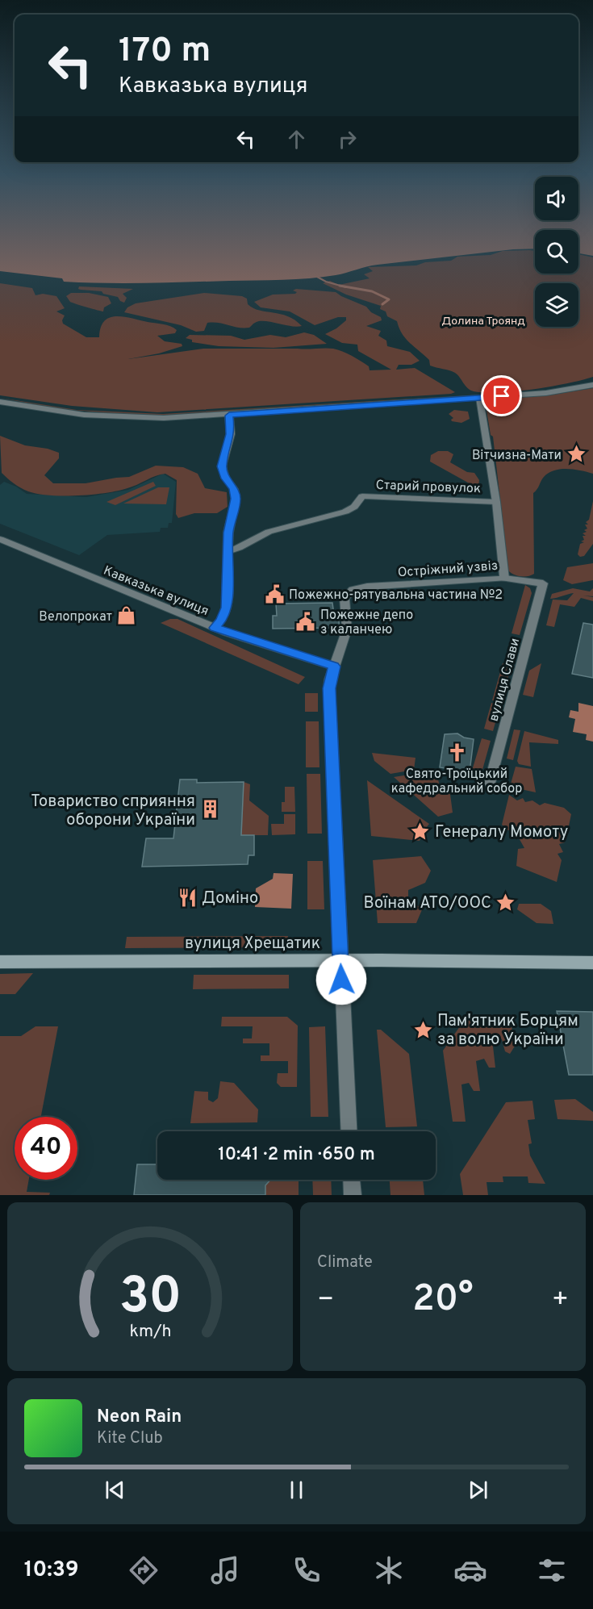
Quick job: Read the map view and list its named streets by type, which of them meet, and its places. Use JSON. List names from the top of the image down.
{
  "streets": {
    "main road": ["вулиця Хрещатик"],
    "street": [
      "Старий провулок",
      "Остріжний узвіз",
      "Кавказька вулиця",
      "вулиця Слави"
    ]
  },
  "crossings": [
    ["Старий провулок", "Остріжний узвіз"],
    ["Остріжний узвіз", "Кавказька вулиця"],
    ["Остріжний узвіз", "вулиця Слави"],
    ["Остріжний узвіз", "вулиця Хрещатик"]
  ],
  "parks": ["Долина Троянд"],
  "places": {
    "place": [
      "Вітчизна-Мати",
      "Генералу Момоту",
      "Воїнам АТО/ООС",
      "Пам'ятник Борцям за волю України"
    ],
    "public building": ["Пожежно-рятувальна частина №2", "Пожежне депо з каланчею"],
    "shop": ["Велопрокат"],
    "church": ["Свято-Троїцький кафедральний собор"],
    "building": ["Товариство сприяння оборони України"],
    "restaurant": ["Доміно"]
  },
  "page": {
    "turn": ["170 m", "Кавказька вулиця"],
    "limit": "40",
    "trip": "10:41 · 2 min · 650 m",
    "tile": "Climate",
    "heat": ["−", "20°", "+"],
    "song": ["Neon Rain", "Kite Club"],
    "tabs": "10:39",
    "gauge": ["30", "km/h"]
  }
}
